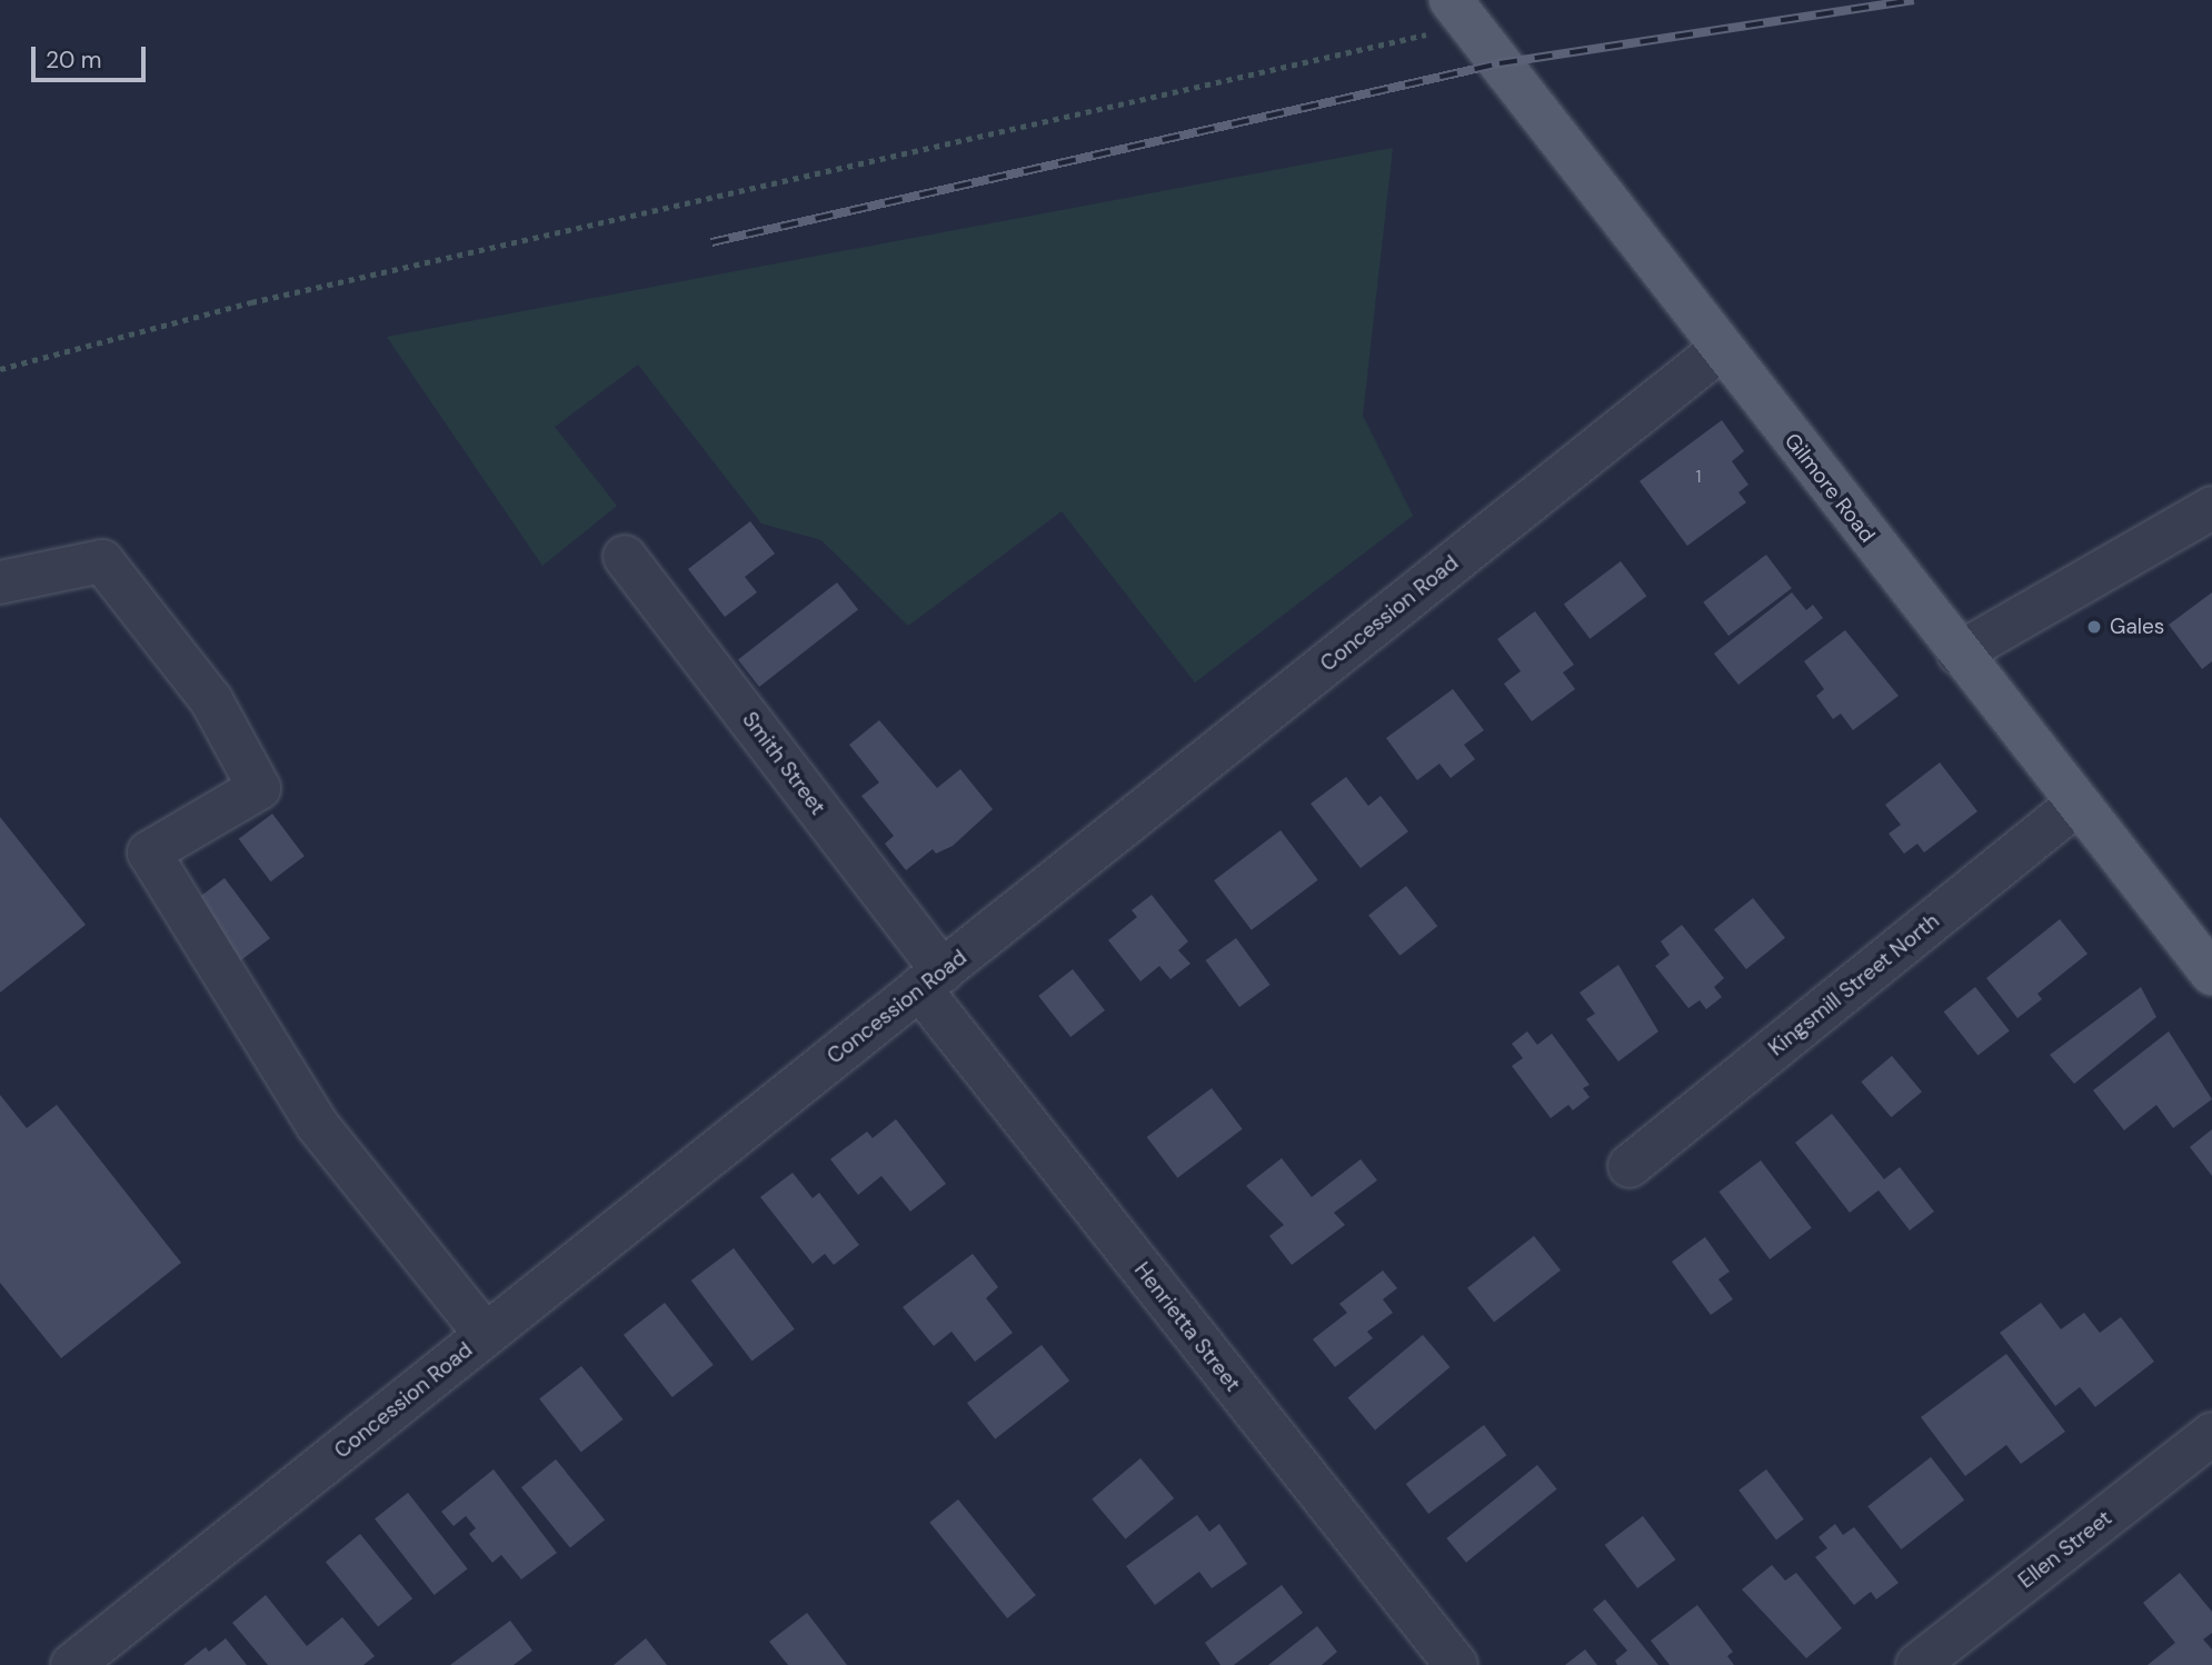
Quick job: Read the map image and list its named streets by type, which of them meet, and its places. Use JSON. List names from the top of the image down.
{
  "streets": {
    "main road": ["Gilmore Road"],
    "street": [
      "Concession Road",
      "Smith Street",
      "Kingsmill Street North",
      "Henrietta Street",
      "Ellen Street"
    ]
  },
  "crossings": [
    ["Gilmore Road", "Concession Road"],
    ["Gilmore Road", "Kingsmill Street North"],
    ["Concession Road", "Smith Street"],
    ["Concession Road", "Henrietta Street"],
    ["Smith Street", "Henrietta Street"]
  ],
  "places": ["Gales"],
  "house_numbers": ["1"],
  "scale_bar": "20 m"
}
